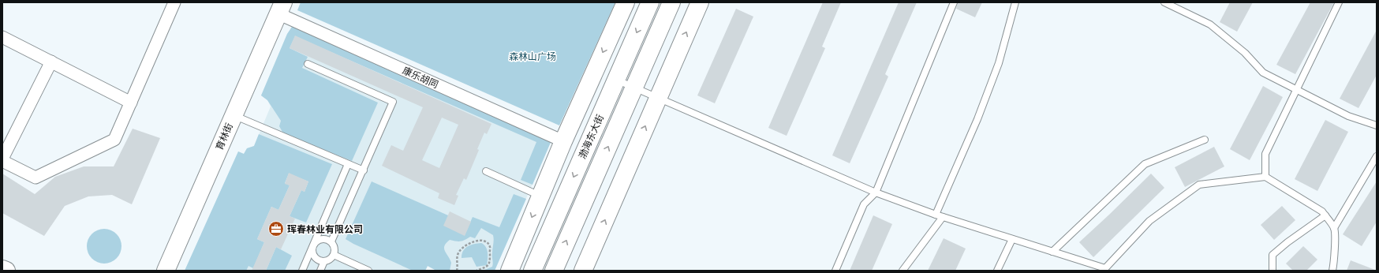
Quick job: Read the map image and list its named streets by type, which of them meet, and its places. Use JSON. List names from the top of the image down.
{
  "streets": {
    "main road": ["育林街", "渤海东大街"],
    "street": ["康乐胡同"]
  },
  "crossings": [
    ["康乐胡同", "育林街"]
  ],
  "parks": ["森林山广场"],
  "places": {
    "office": ["珲春林业有限公司"]
  }
}
